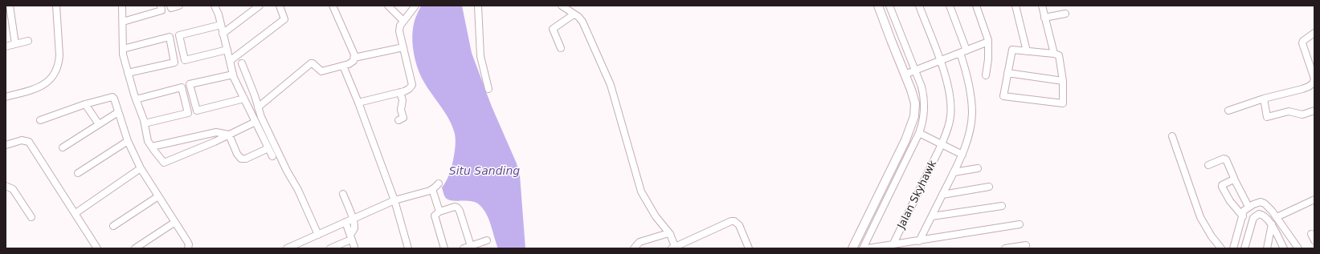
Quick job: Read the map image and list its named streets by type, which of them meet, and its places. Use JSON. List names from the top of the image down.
{
  "streets": {
    "street": ["Jalan Skyhawk"]
  },
  "water": ["Situ Sanding"]
}
